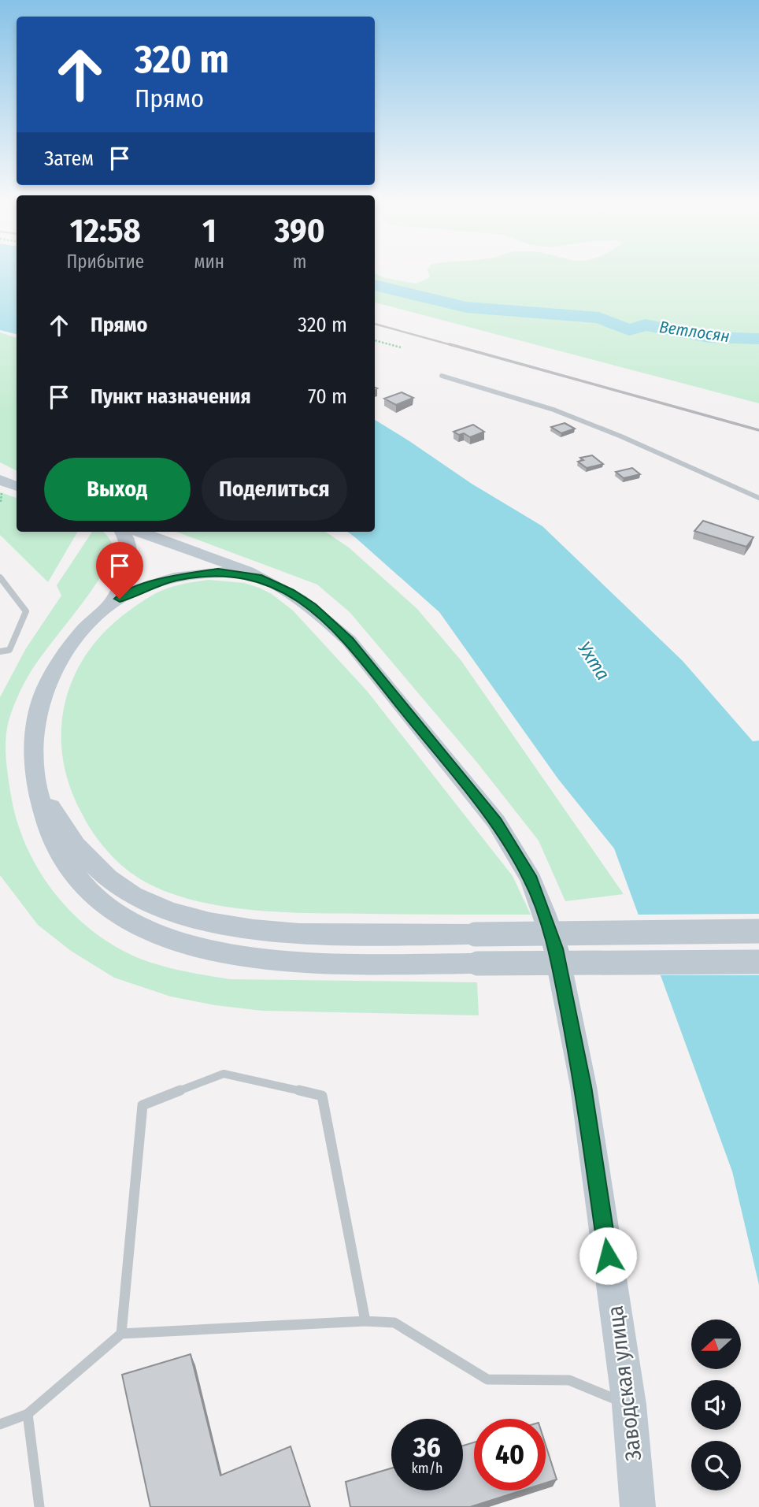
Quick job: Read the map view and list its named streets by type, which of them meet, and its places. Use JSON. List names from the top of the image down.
{
  "streets": {
    "street": ["Заводская улица"]
  },
  "water": ["Ветлосян", "Ухта"],
  "north": "left",
  "page": {
    "turn": ["320 m", "Прямо"],
    "then": "Затем",
    "eta": [
      "12:58",
      "Прибытие",
      "1",
      "мин",
      "390",
      "m"
    ],
    "list": [
      {
        "name": "Прямо",
        "value": "320 m"
      },
      {
        "name": "Пункт назначения",
        "value": "70 m"
      }
    ],
    "buttons": ["Выход", "Поделиться"],
    "speed": "36 km/h",
    "limit": "40"
  }
}
